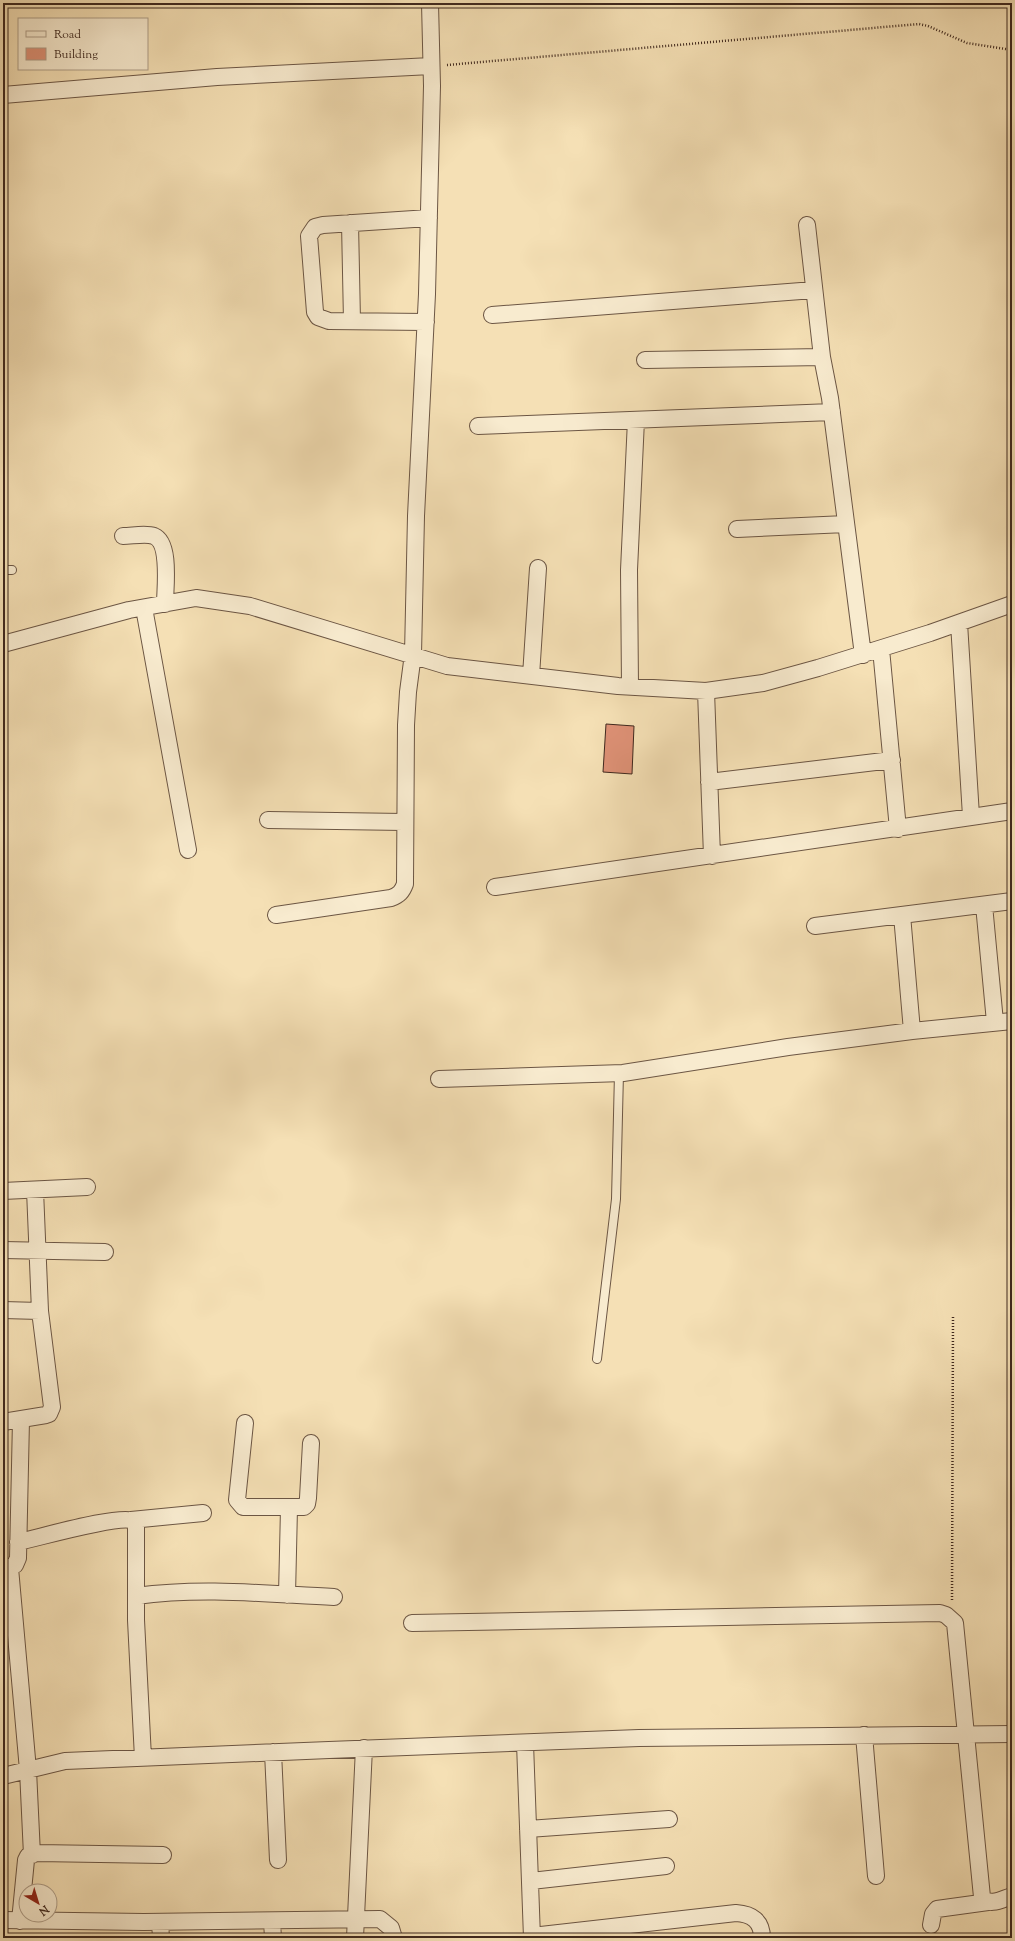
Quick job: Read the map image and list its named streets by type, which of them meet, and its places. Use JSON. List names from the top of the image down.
{
  "legend": ["Road", "Building"],
  "north": "bottom right"
}
